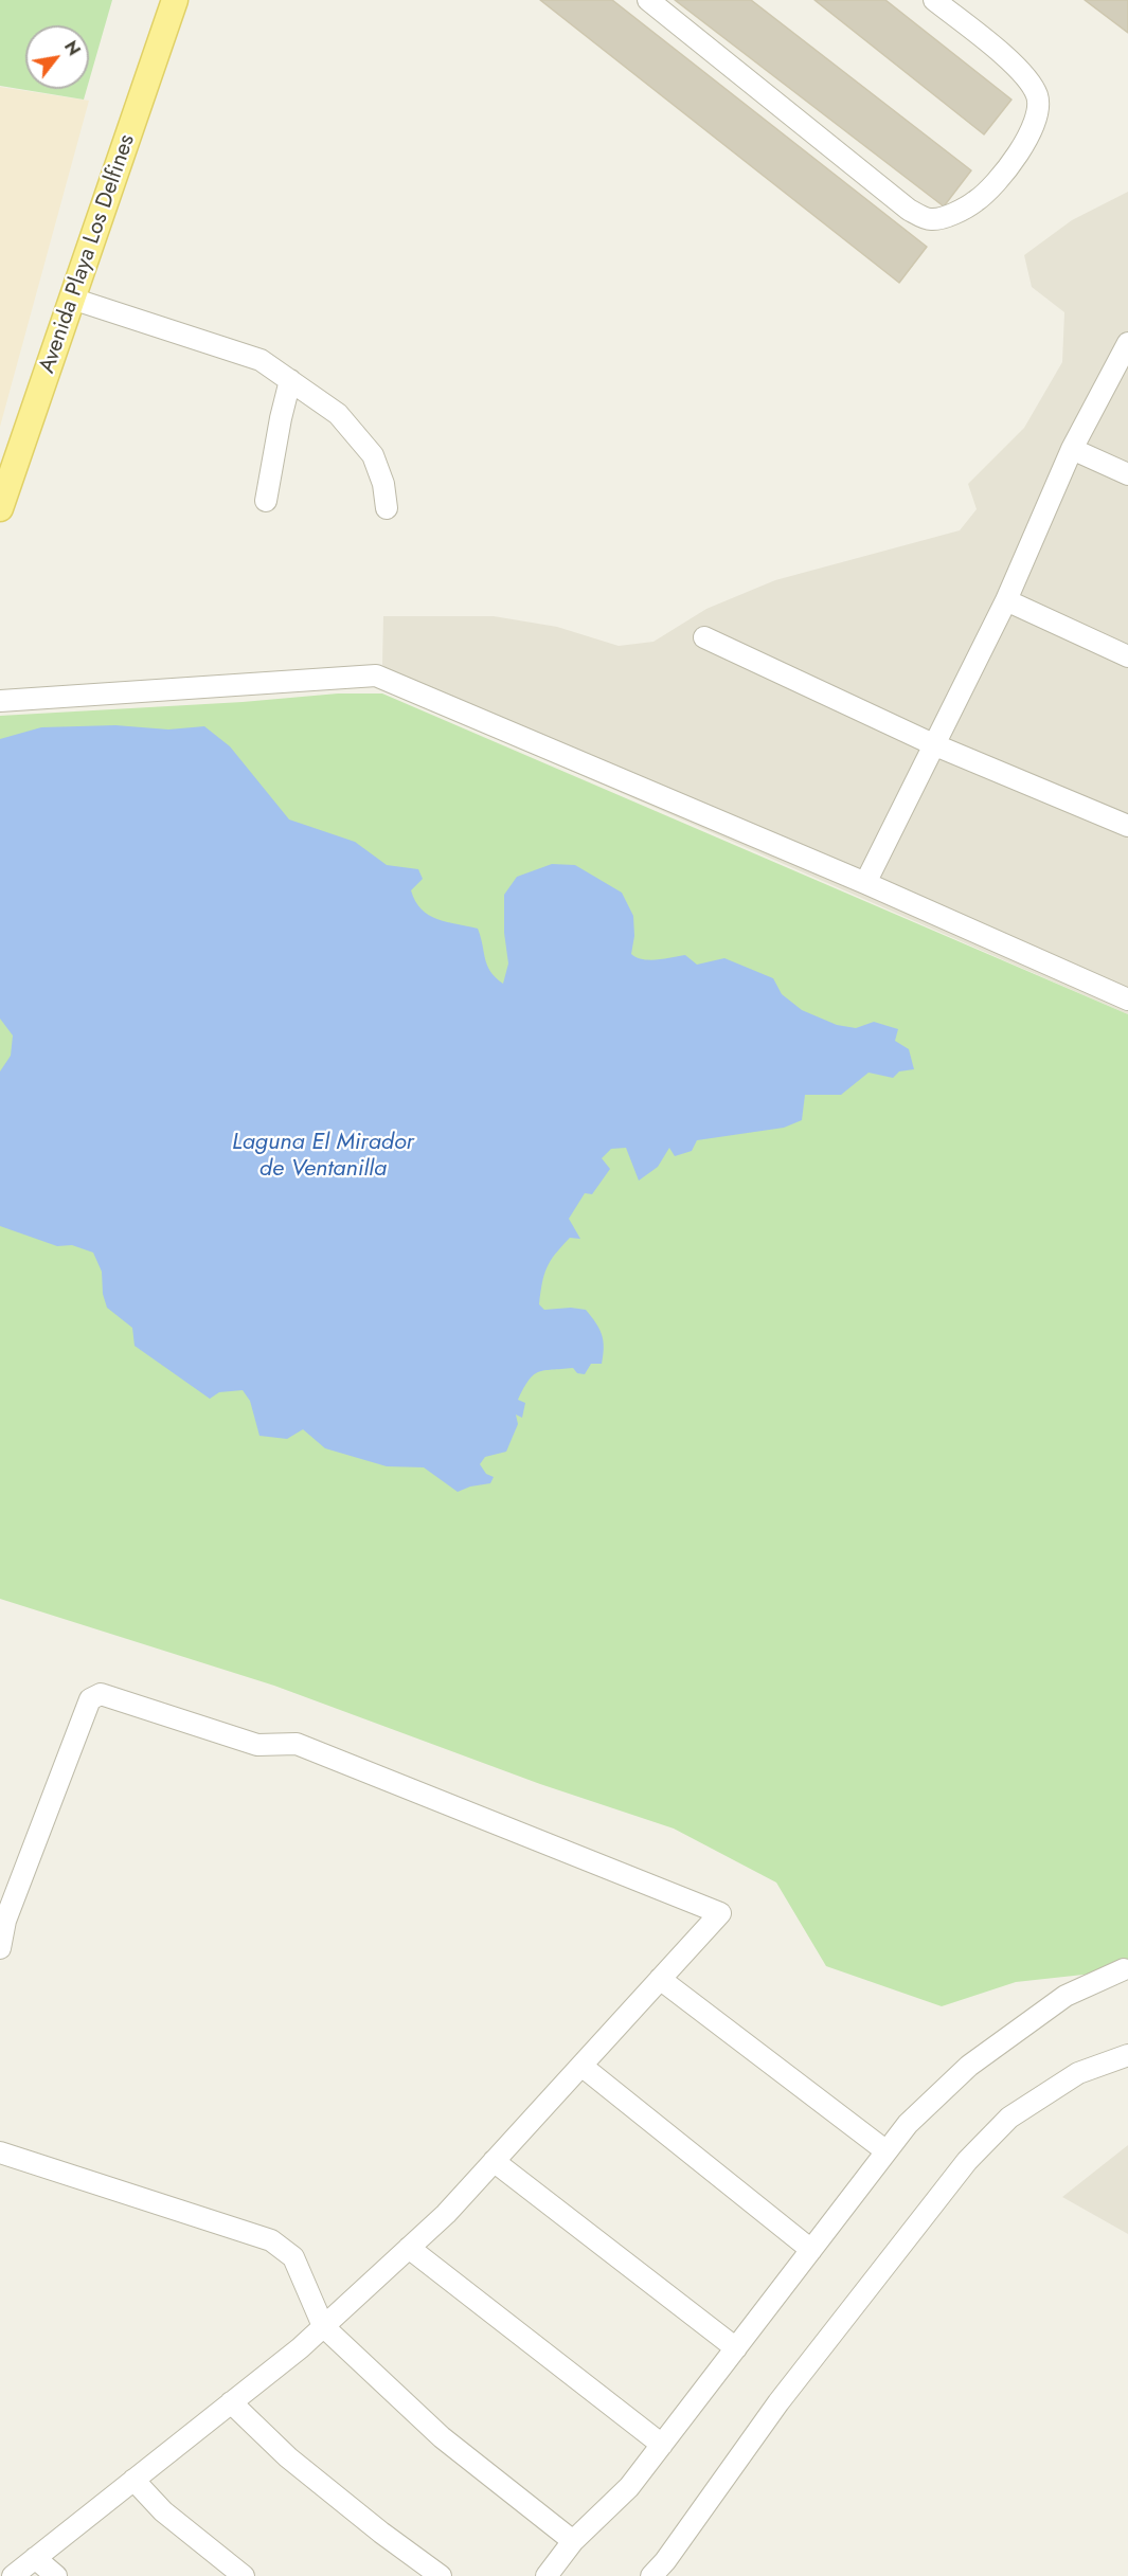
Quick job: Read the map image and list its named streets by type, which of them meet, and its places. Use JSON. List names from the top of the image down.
{
  "streets": {
    "main road": ["Avenida Playa Los Delfines"]
  },
  "water": ["Laguna El Mirador de Ventanilla"],
  "north": "top right"
}
